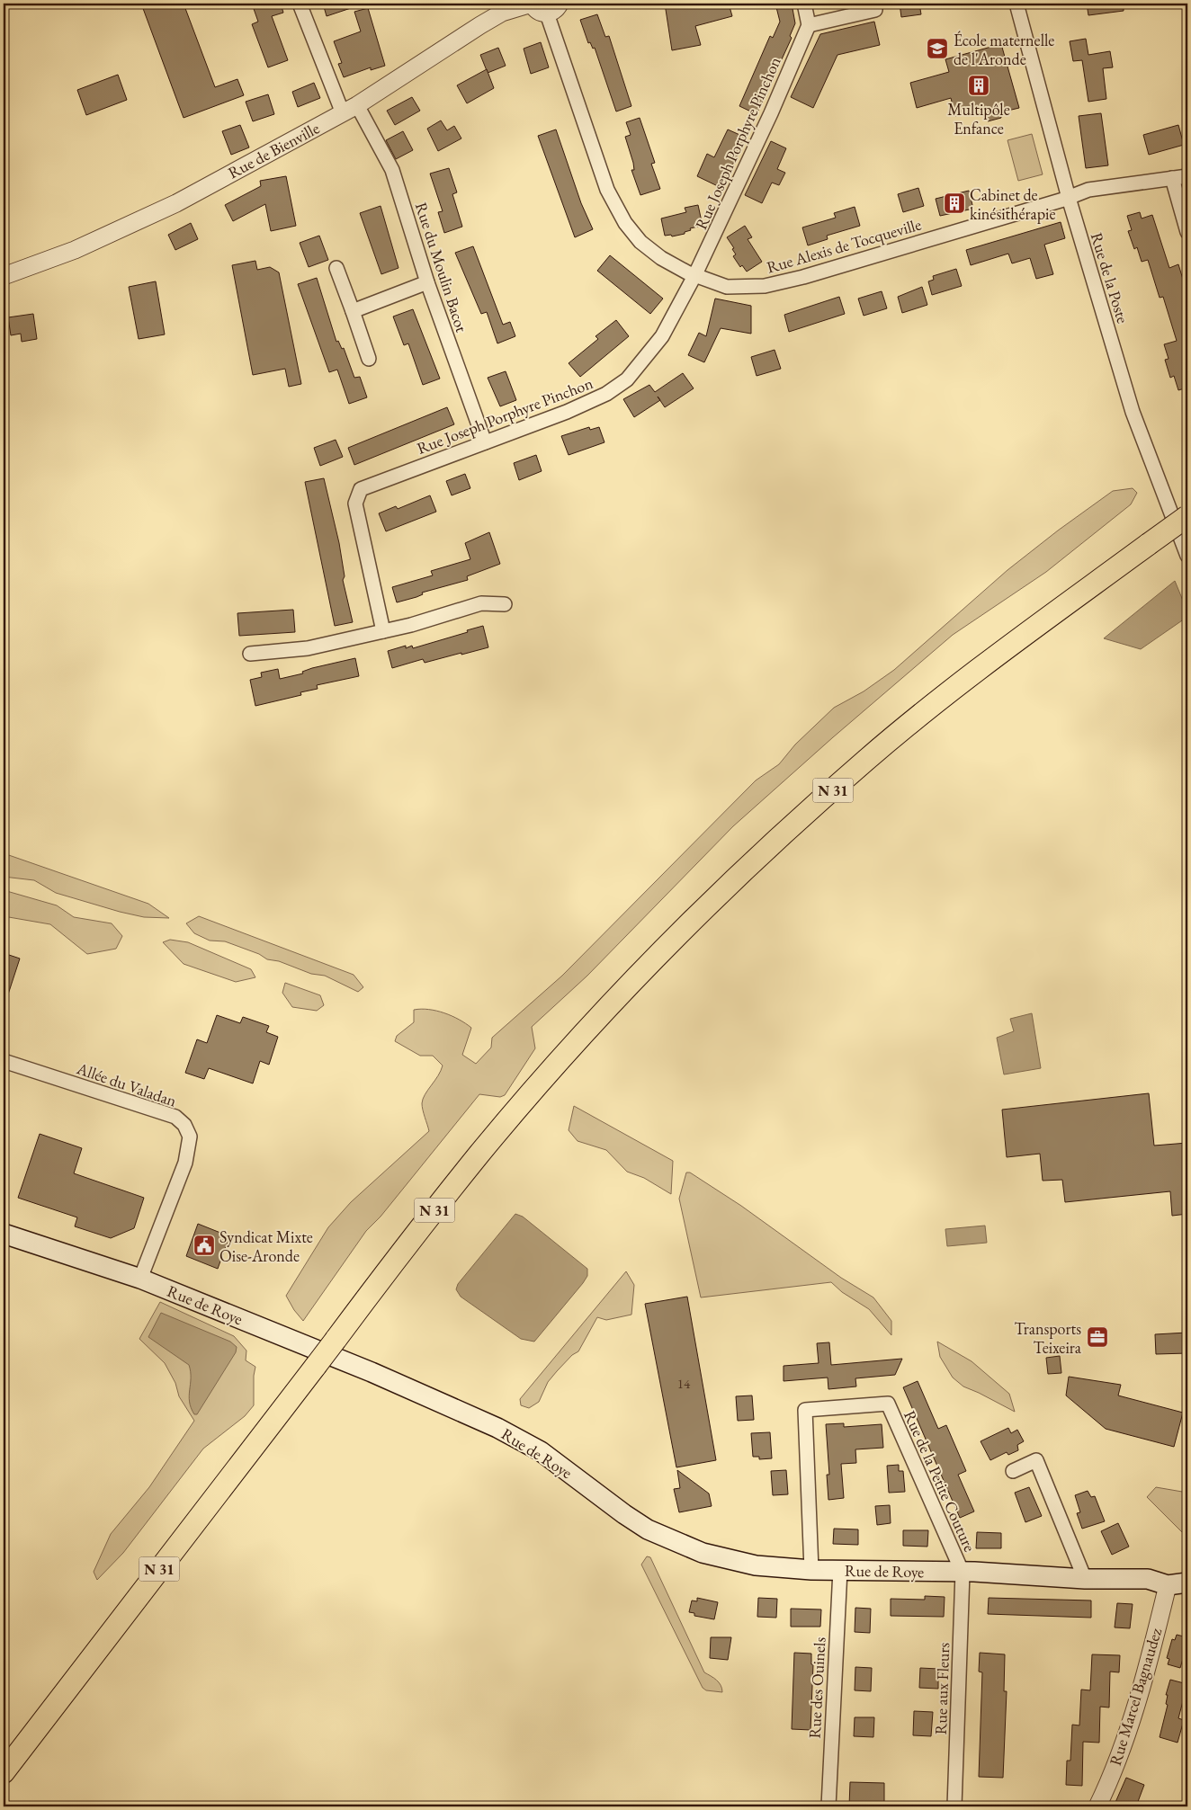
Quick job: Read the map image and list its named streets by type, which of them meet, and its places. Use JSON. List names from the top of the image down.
{
  "streets": {
    "main road": ["N 31", "Rue de Roye"],
    "street": [
      "Rue Joseph Porphyre Pinchon",
      "Rue de Bienville",
      "Rue Alexis de Tocqueville",
      "Rue du Moulin Bacot",
      "Rue de la Poste",
      "Allée du Valadan",
      "Rue de la Petite Couture",
      "Rue des Ouinels",
      "Rue aux Fleurs",
      "Rue Marcel Bagnaudez"
    ]
  },
  "crossings": [
    ["Rue Joseph Porphyre Pinchon", "Rue Alexis de Tocqueville"],
    ["Rue Joseph Porphyre Pinchon", "Rue du Moulin Bacot"],
    ["Rue de Bienville", "Rue du Moulin Bacot"],
    ["Rue Alexis de Tocqueville", "Rue de la Poste"],
    ["Allée du Valadan", "Rue de Roye"],
    ["Rue de Roye", "Rue de la Petite Couture"],
    ["Rue de Roye", "Rue des Ouinels"],
    ["Rue de Roye", "Rue aux Fleurs"],
    ["Rue de Roye", "Rue Marcel Bagnaudez"],
    ["Rue de la Petite Couture", "Rue aux Fleurs"]
  ],
  "places": {
    "school or university": ["École maternelle de l'Aronde"],
    "building": ["Multipôle Enfance", "Cabinet de kinésithérapie"],
    "public building": ["Syndicat Mixte Oise-Aronde"],
    "office": ["Transports Teixeira"]
  },
  "house_numbers": ["14"]
}
